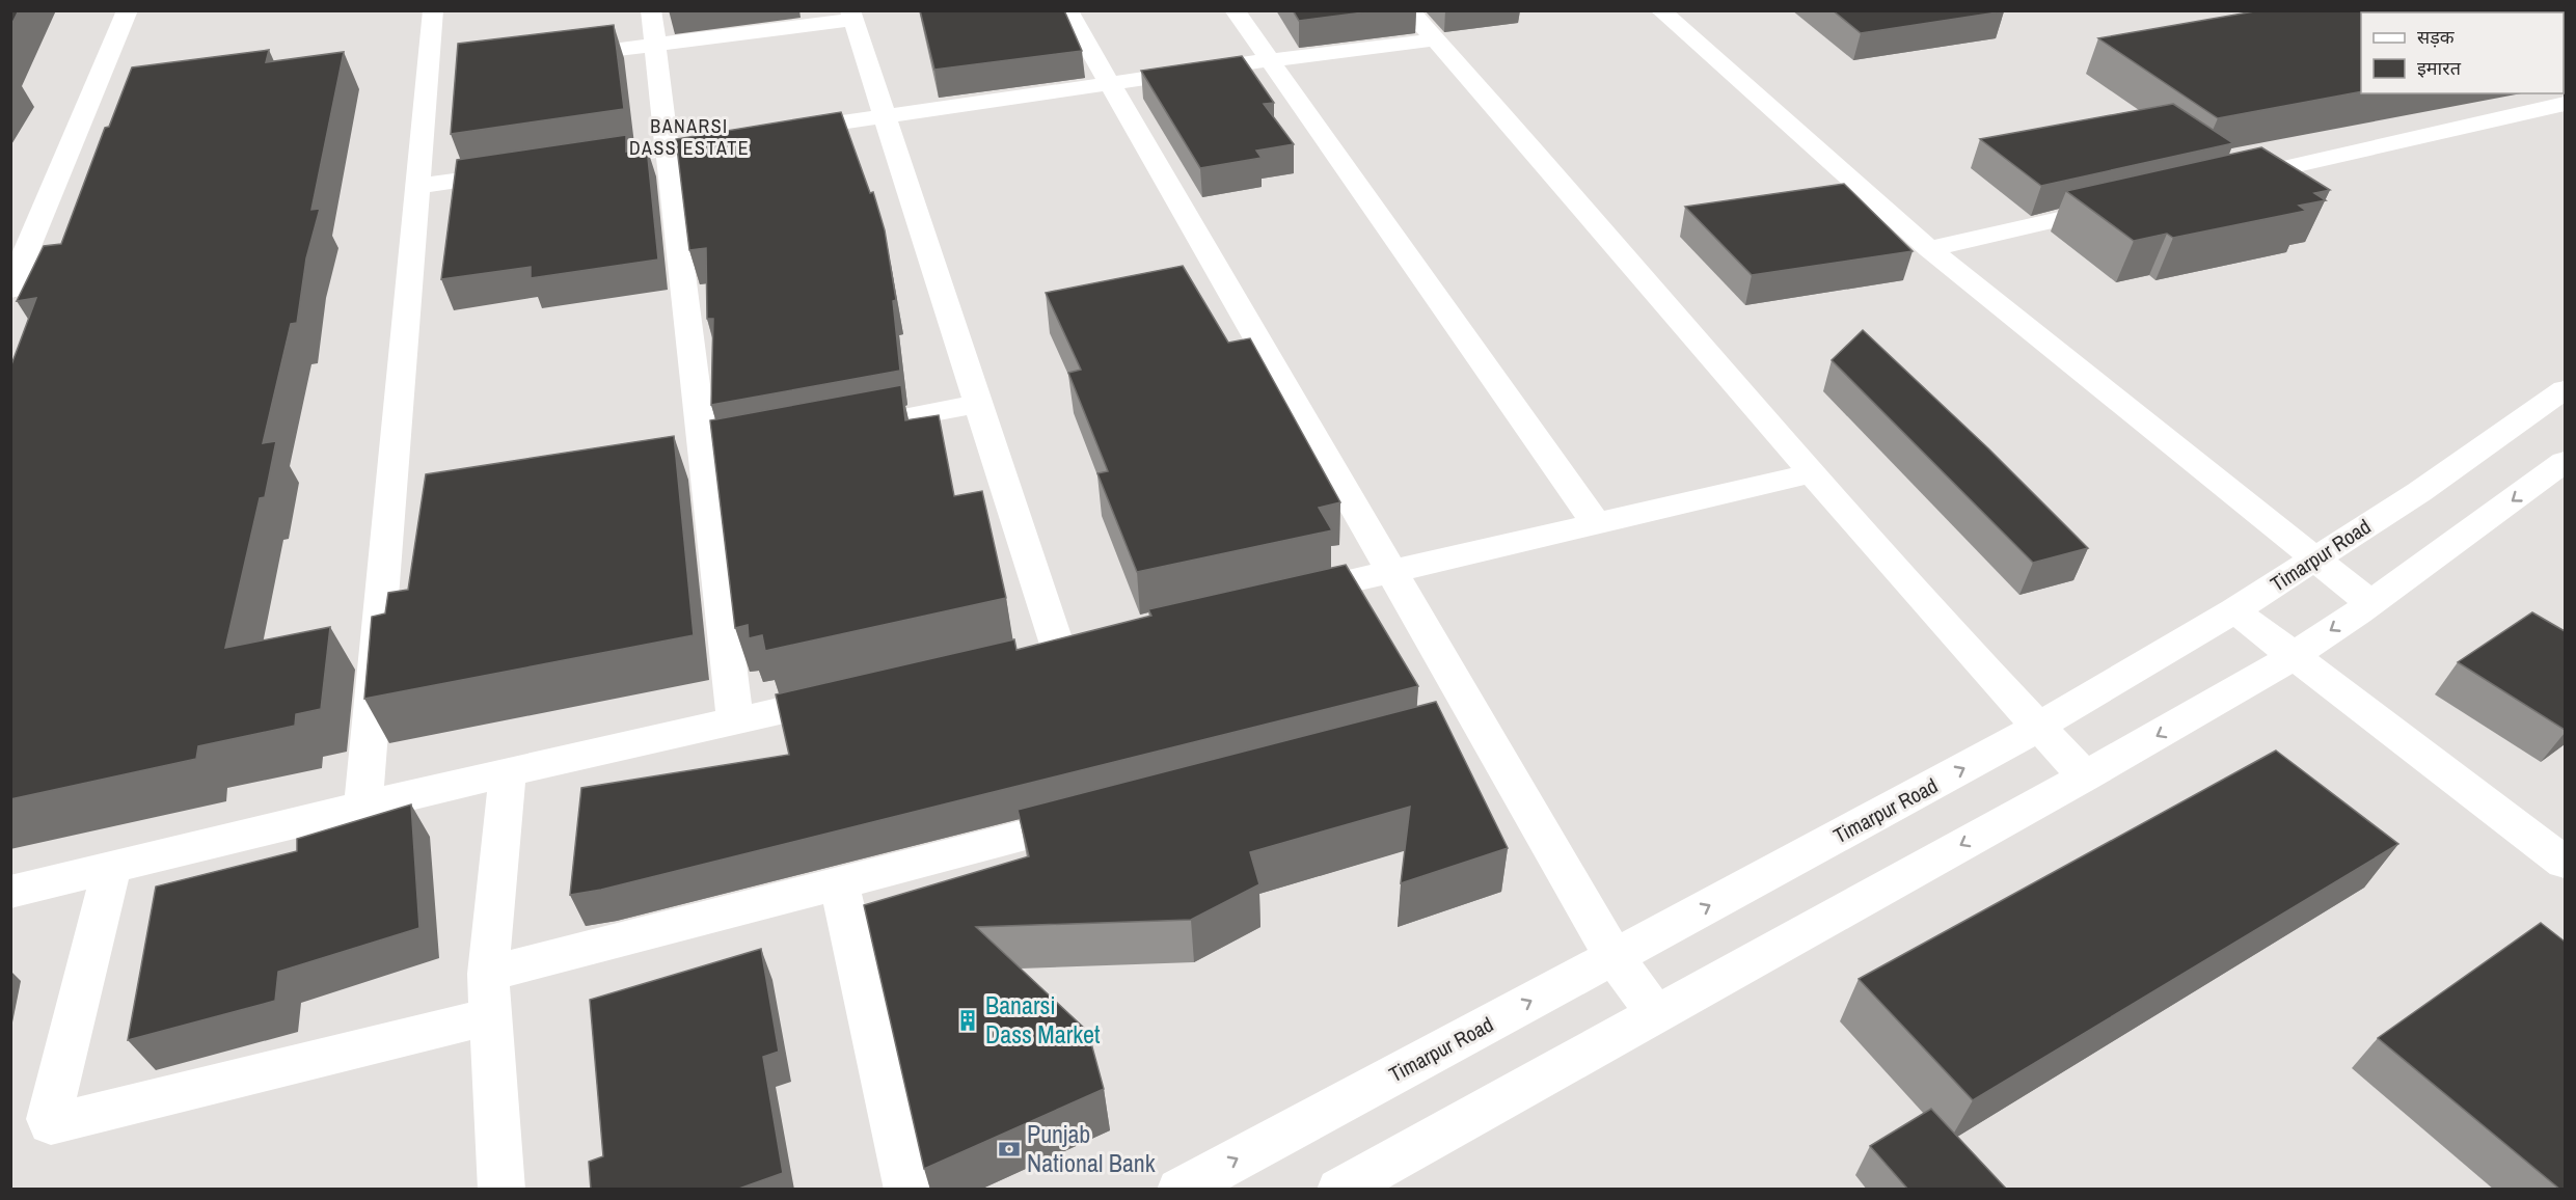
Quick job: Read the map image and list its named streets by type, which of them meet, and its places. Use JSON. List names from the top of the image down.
{
  "streets": {
    "street": ["Timarpur Road"]
  },
  "districts": ["BANARSI DASS ESTATE"],
  "places": {
    "building": ["Banarsi Dass Market"],
    "bank": ["Punjab National Bank"]
  },
  "legend": ["सड़क", "इमारत"]
}
